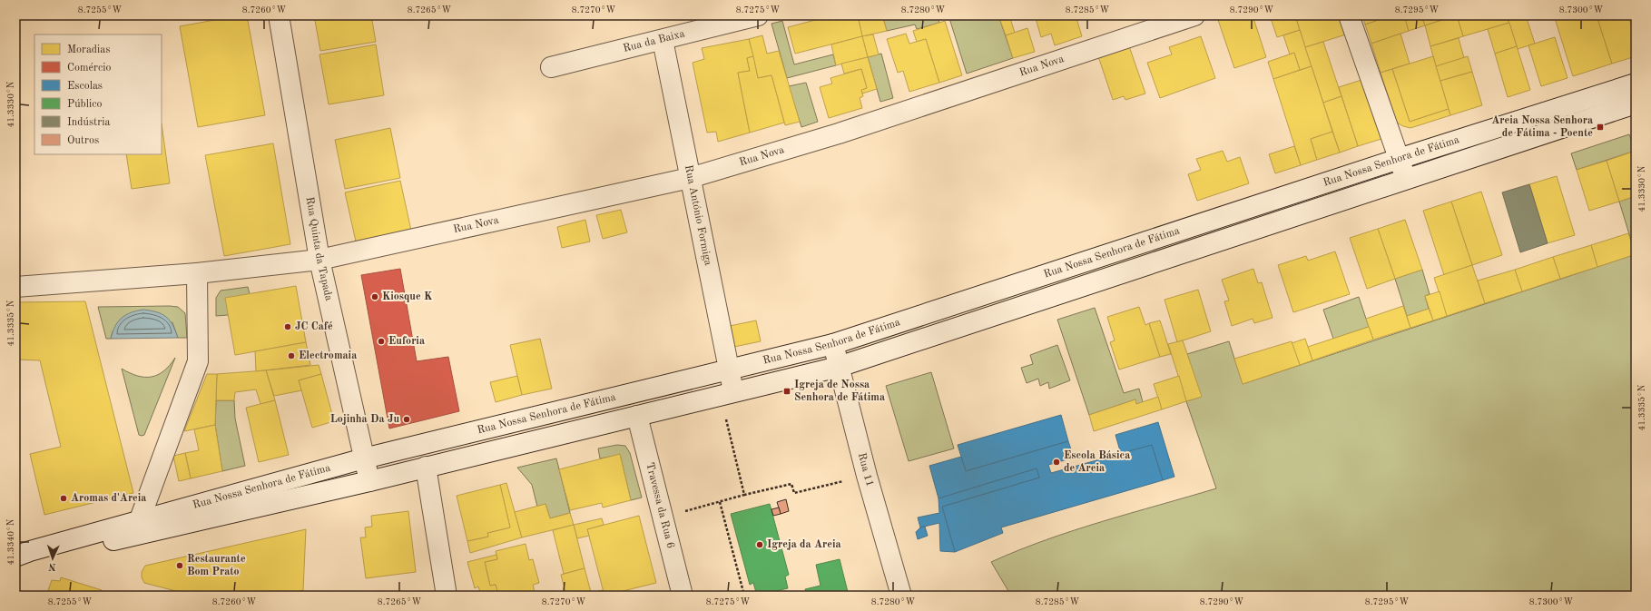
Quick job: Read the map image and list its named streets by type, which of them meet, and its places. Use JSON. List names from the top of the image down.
{
  "streets": {
    "street": [
      "Rua da Baixa",
      "Rua Nova",
      "Rua Nossa Senhora de Fátima",
      "Rua António Formiga",
      "Rua Quinta da Tapada",
      "Rua 11",
      "Travessa da Rua 6"
    ]
  },
  "crossings": [
    ["Rua da Baixa", "Rua António Formiga"],
    ["Rua Nova", "Rua António Formiga"],
    ["Rua Nova", "Rua Quinta da Tapada"],
    ["Rua Nossa Senhora de Fátima", "Rua António Formiga"],
    ["Rua Nossa Senhora de Fátima", "Rua Quinta da Tapada"],
    ["Rua Nossa Senhora de Fátima", "Rua 11"],
    ["Rua Nossa Senhora de Fátima", "Travessa da Rua 6"]
  ],
  "places": {
    "transit": ["Areia Nossa Senhora de Fátima - Poente", "Igreja de Nossa Senhora de Fátima"],
    "other": [
      "Kiosque K",
      "JC Café",
      "Euforia",
      "Electromaia",
      "Lojinha Da Ju",
      "Escola Básica de Areia",
      "Aromas d'Areia",
      "Igreja da Areia",
      "Restaurante Bom Prato"
    ]
  },
  "legend": [
    "Moradias",
    "Comércio",
    "Escolas",
    "Público",
    "Indústria",
    "Outros"
  ],
  "north": "bottom",
  "coordinates": [
    "8.7255°W",
    "8.7260°W",
    "8.7265°W",
    "8.7270°W",
    "8.7275°W",
    "8.7280°W",
    "8.7285°W",
    "8.7290°W",
    "8.7295°W",
    "8.7300°W",
    "41.3330°N",
    "41.3335°N",
    "41.3340°N"
  ]
}
